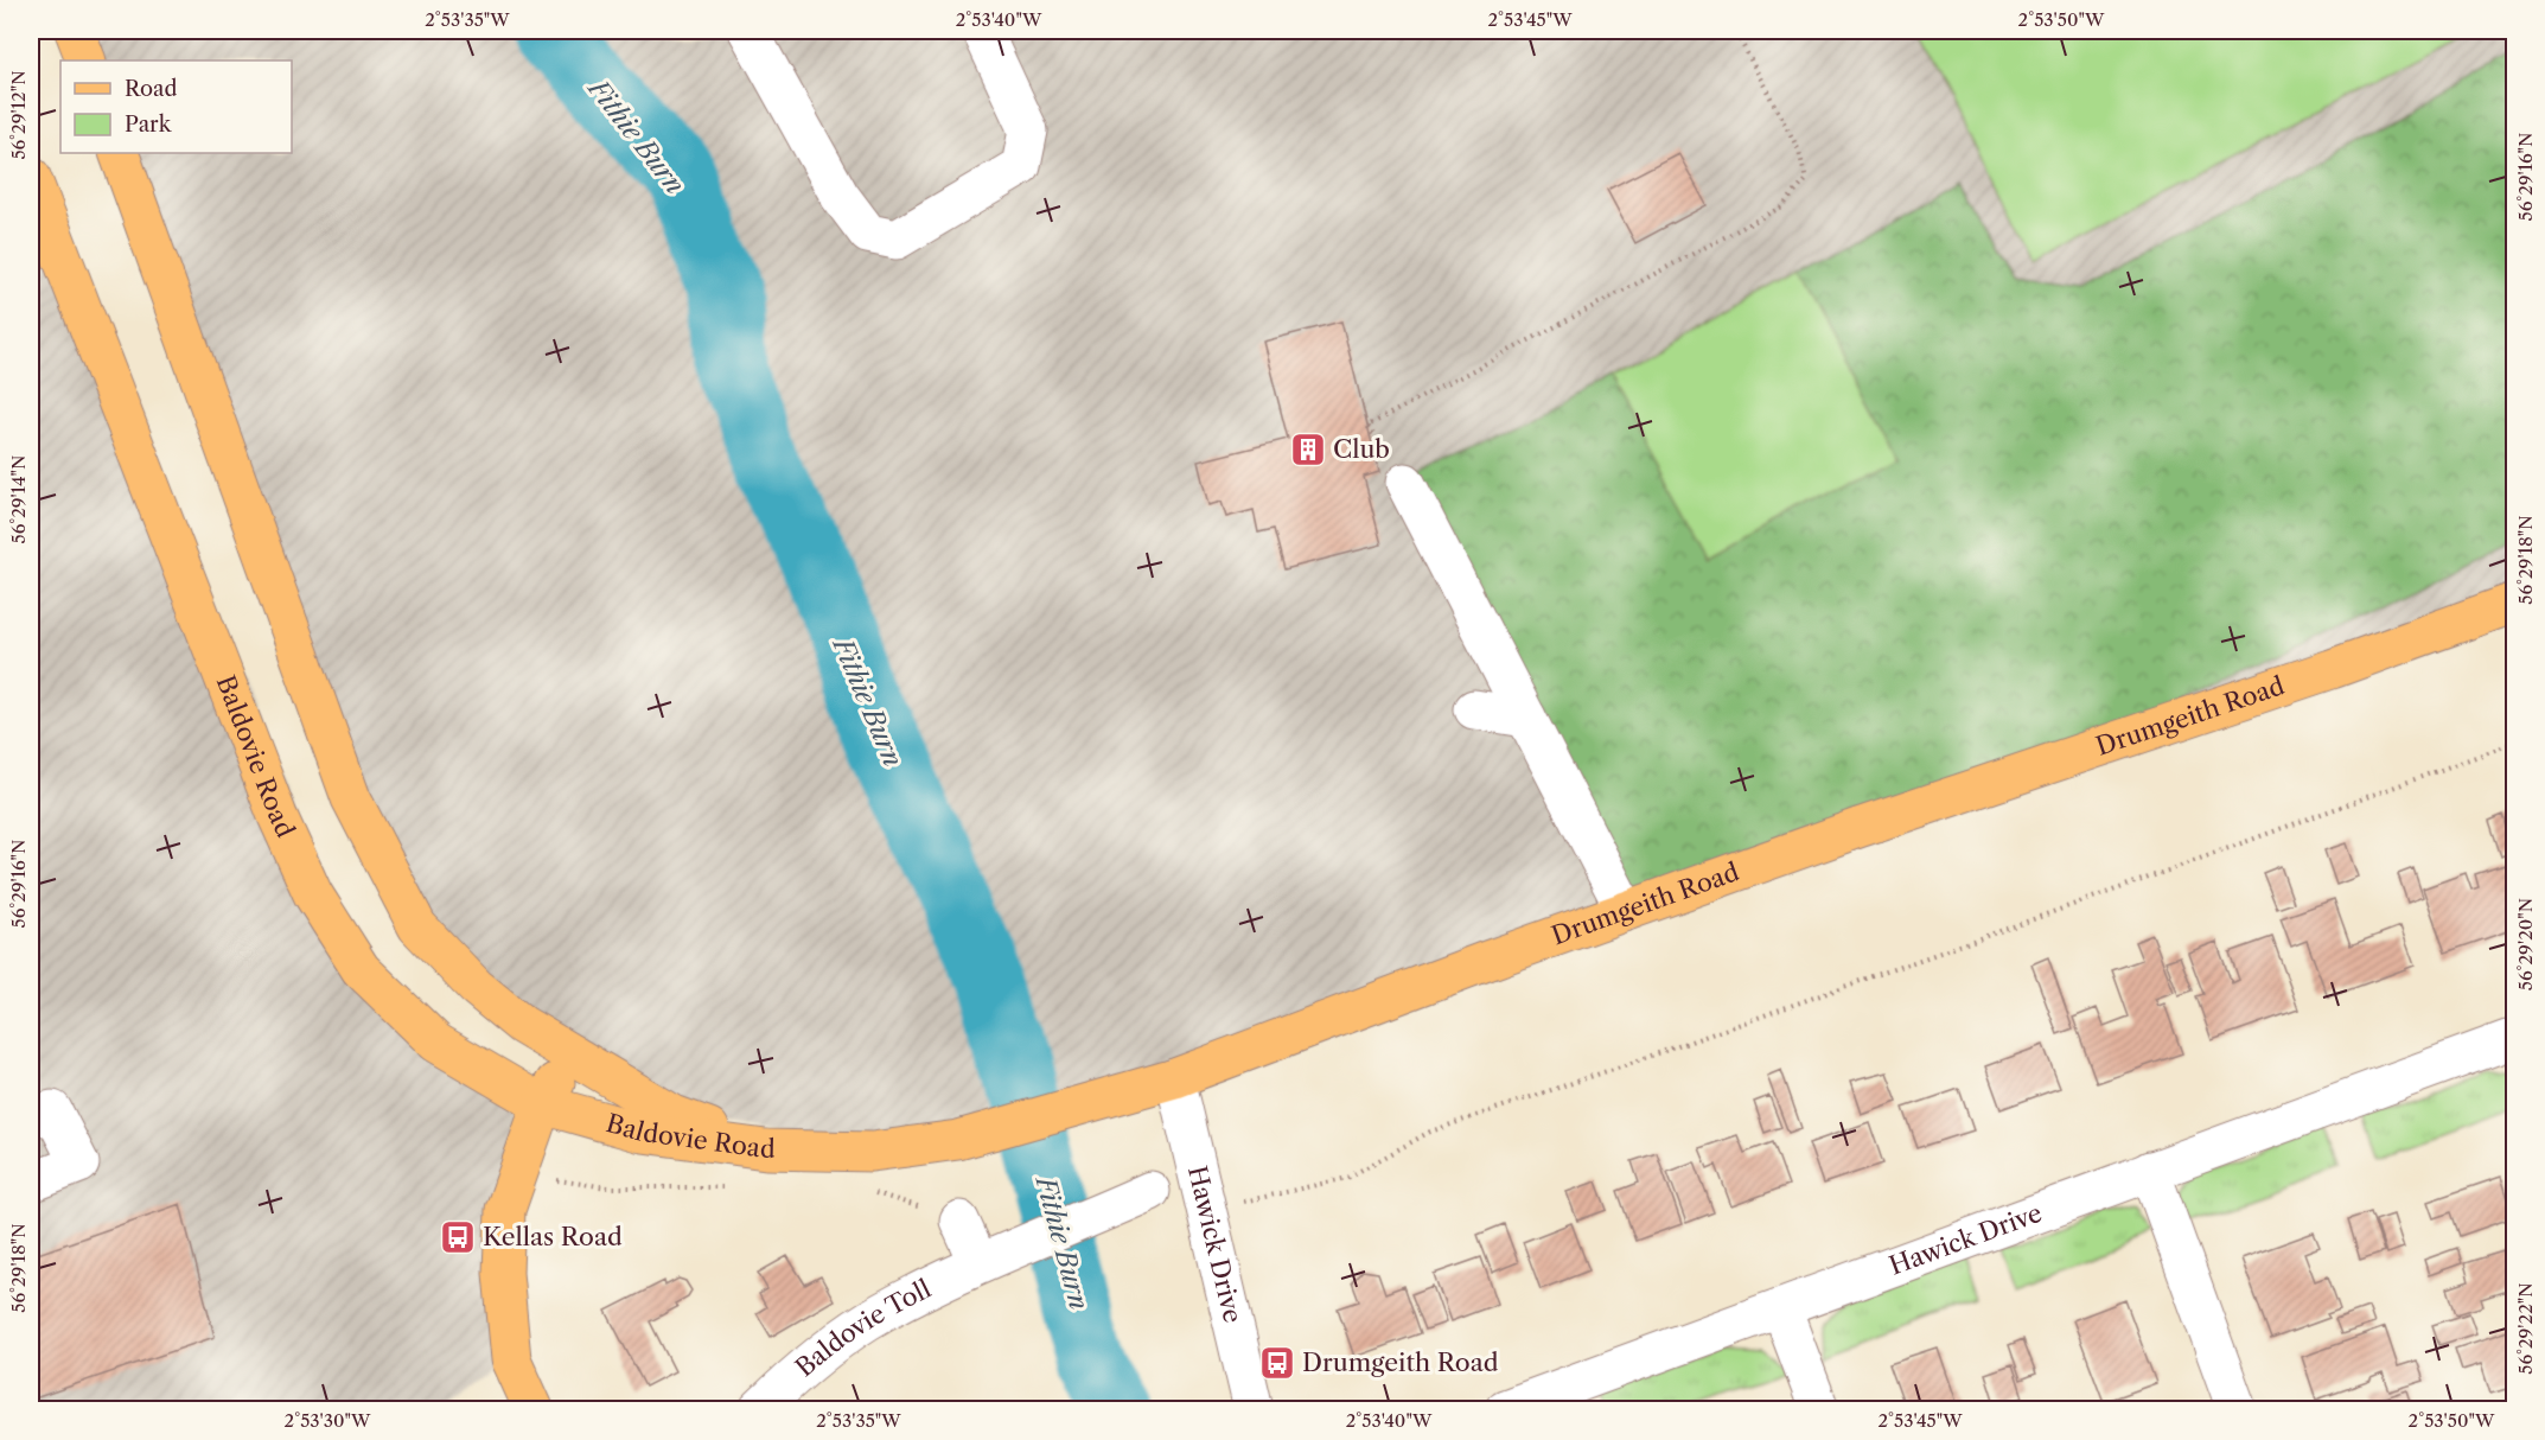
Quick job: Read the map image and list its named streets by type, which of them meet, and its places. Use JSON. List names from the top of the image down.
{
  "streets": {
    "main road": ["Drumgeith Road", "Baldovie Road"],
    "street": ["Hawick Drive", "Baldovie Toll"]
  },
  "crossings": [
    ["Drumgeith Road", "Baldovie Road"],
    ["Drumgeith Road", "Hawick Drive"]
  ],
  "water": ["Fithie Burn"],
  "places": {
    "building": ["Club"],
    "bus stop": ["Kellas Road", "Drumgeith Road"]
  },
  "legend": ["Road", "Park"],
  "coordinates": [
    "2°53'35\"W",
    "2°53'40\"W",
    "2°53'45\"W",
    "2°53'50\"W",
    "56°29'12\"N",
    "56°29'16\"N",
    "56°29'14\"N",
    "56°29'18\"N",
    "56°29'20\"N",
    "56°29'22\"N",
    "2°53'30\"W"
  ]
}
